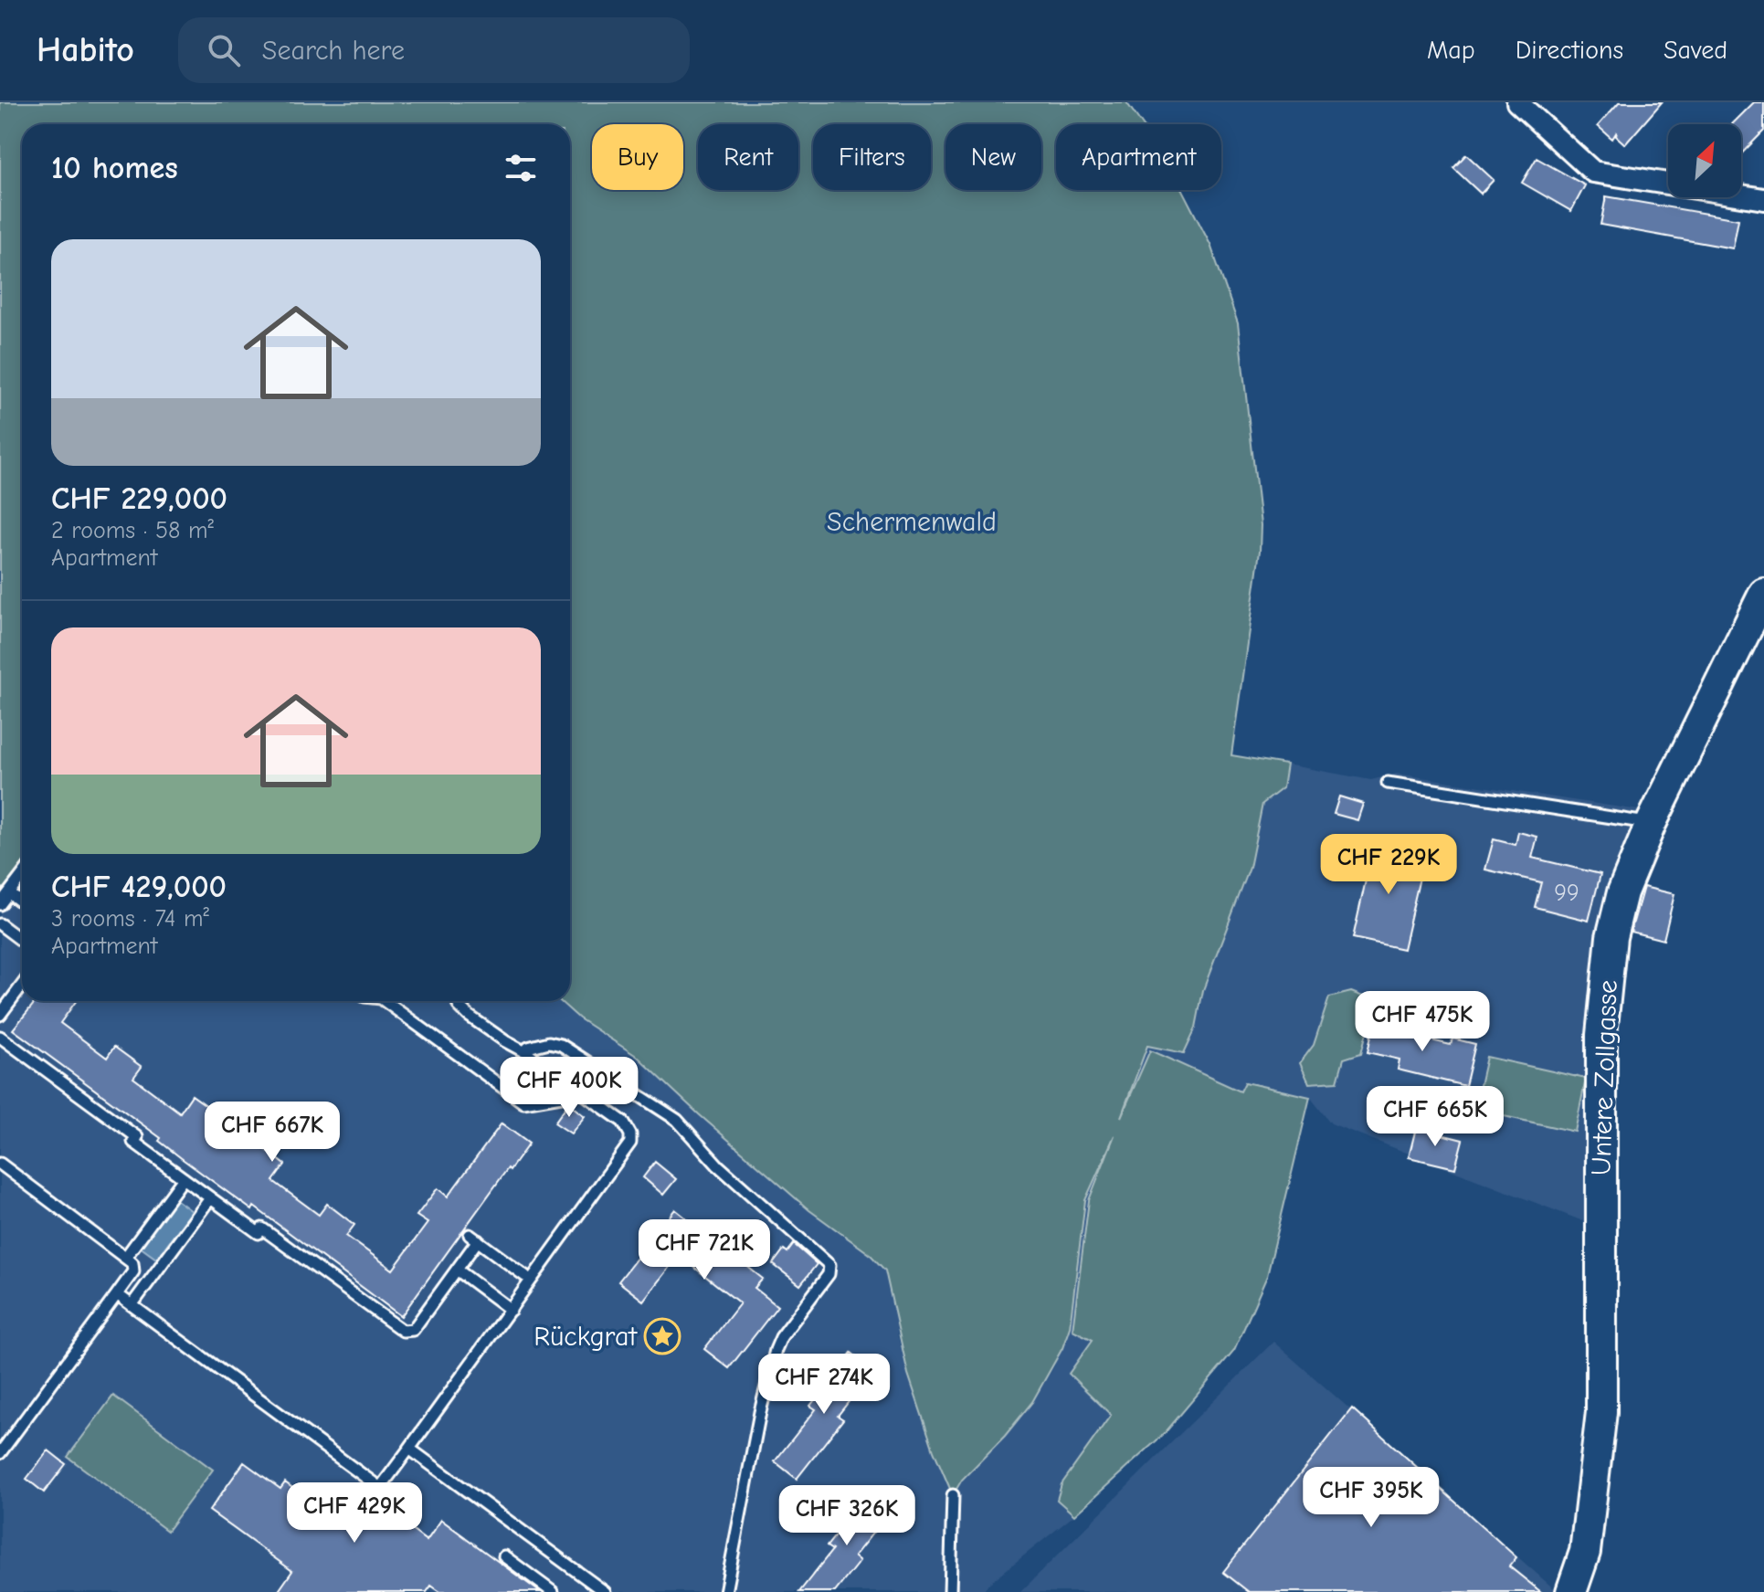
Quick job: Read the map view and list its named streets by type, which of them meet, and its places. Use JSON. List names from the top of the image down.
{
  "streets": {
    "street": ["Untere Zollgasse"]
  },
  "parks": ["Schermenwald"],
  "places": {
    "place": ["Rückgrat"]
  },
  "house_numbers": ["99"],
  "north": "top right",
  "page": {
    "header": "Habito",
    "search": "Search here",
    "nav": ["Map", "Directions", "Saved"],
    "chip": [
      "Buy",
      "Rent",
      "Filters",
      "New",
      "Apartment"
    ],
    "heading": "10 homes",
    "list": [
      {
        "name": "CHF 229,000",
        "note": "2 rooms · 58 m² · Apartment"
      },
      {
        "name": "CHF 429,000",
        "note": "3 rooms · 74 m² · Apartment"
      }
    ],
    "price": [
      "CHF 229K",
      "CHF 475K",
      "CHF 400K",
      "CHF 665K",
      "CHF 667K",
      "CHF 721K",
      "CHF 274K",
      "CHF 395K",
      "CHF 429K",
      "CHF 326K"
    ]
  }
}
